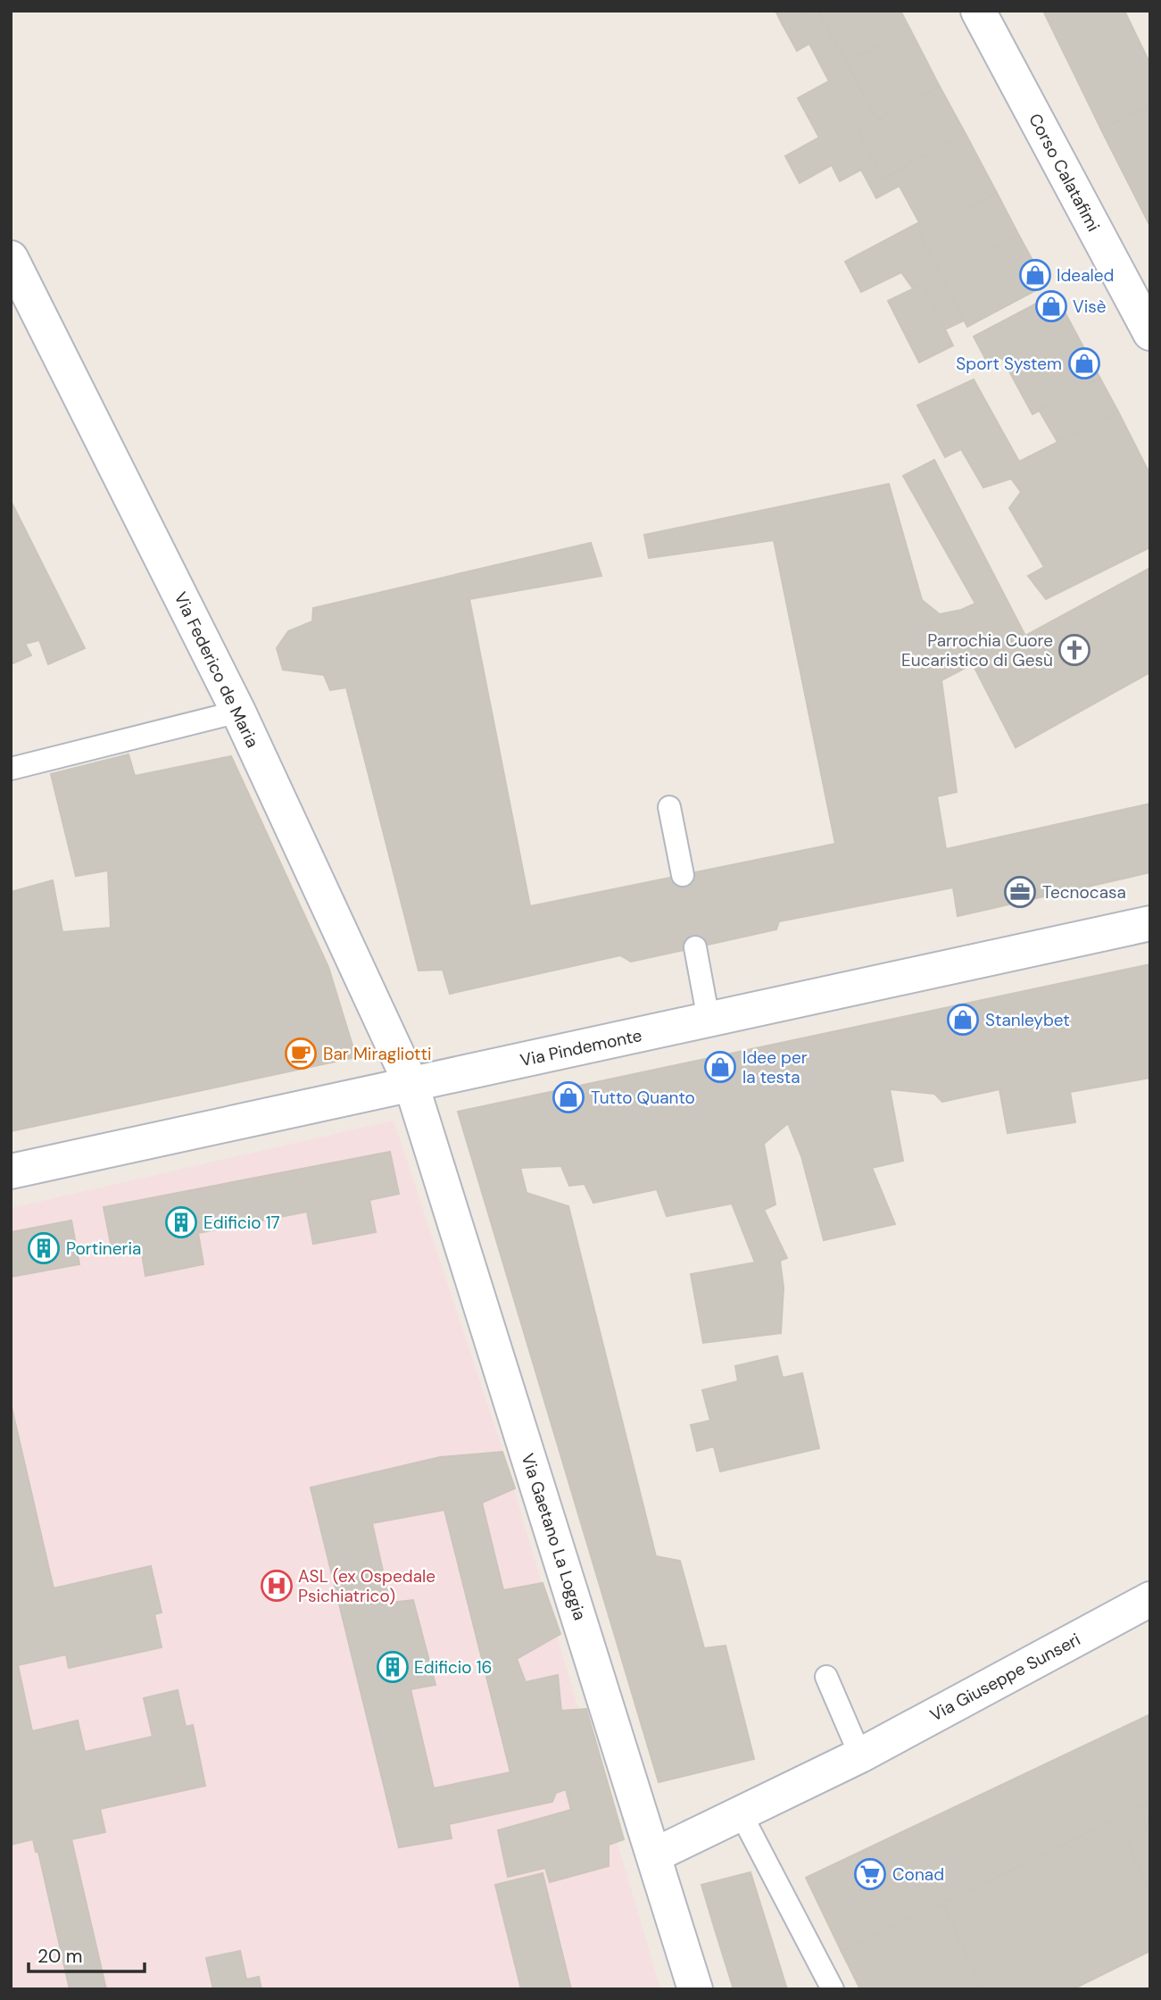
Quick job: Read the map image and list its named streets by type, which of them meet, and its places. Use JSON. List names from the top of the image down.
{
  "streets": {
    "street": [
      "Corso Calatafimi",
      "Via Federico de Maria",
      "Via Pindemonte",
      "Via Gaetano La Loggia",
      "Via Giuseppe Sunseri"
    ]
  },
  "crossings": [
    ["Via Federico de Maria", "Via Pindemonte"],
    ["Via Federico de Maria", "Via Gaetano La Loggia"],
    ["Via Pindemonte", "Via Gaetano La Loggia"],
    ["Via Gaetano La Loggia", "Via Giuseppe Sunseri"]
  ],
  "places": {
    "shop": [
      "Idealed",
      "Visè",
      "Sport System",
      "Stanleybet",
      "Idee per la testa",
      "Tutto Quanto"
    ],
    "church": ["Parrochia Cuore Eucaristico di Gesù"],
    "office": ["Tecnocasa"],
    "cafe": ["Bar Miragliotti"],
    "building": ["Edificio 17", "Portineria", "Edificio 16"],
    "hospital": ["ASL (ex Ospedale Psichiatrico)"],
    "supermarket": ["Conad"]
  },
  "scale_bar": "20 m"
}
